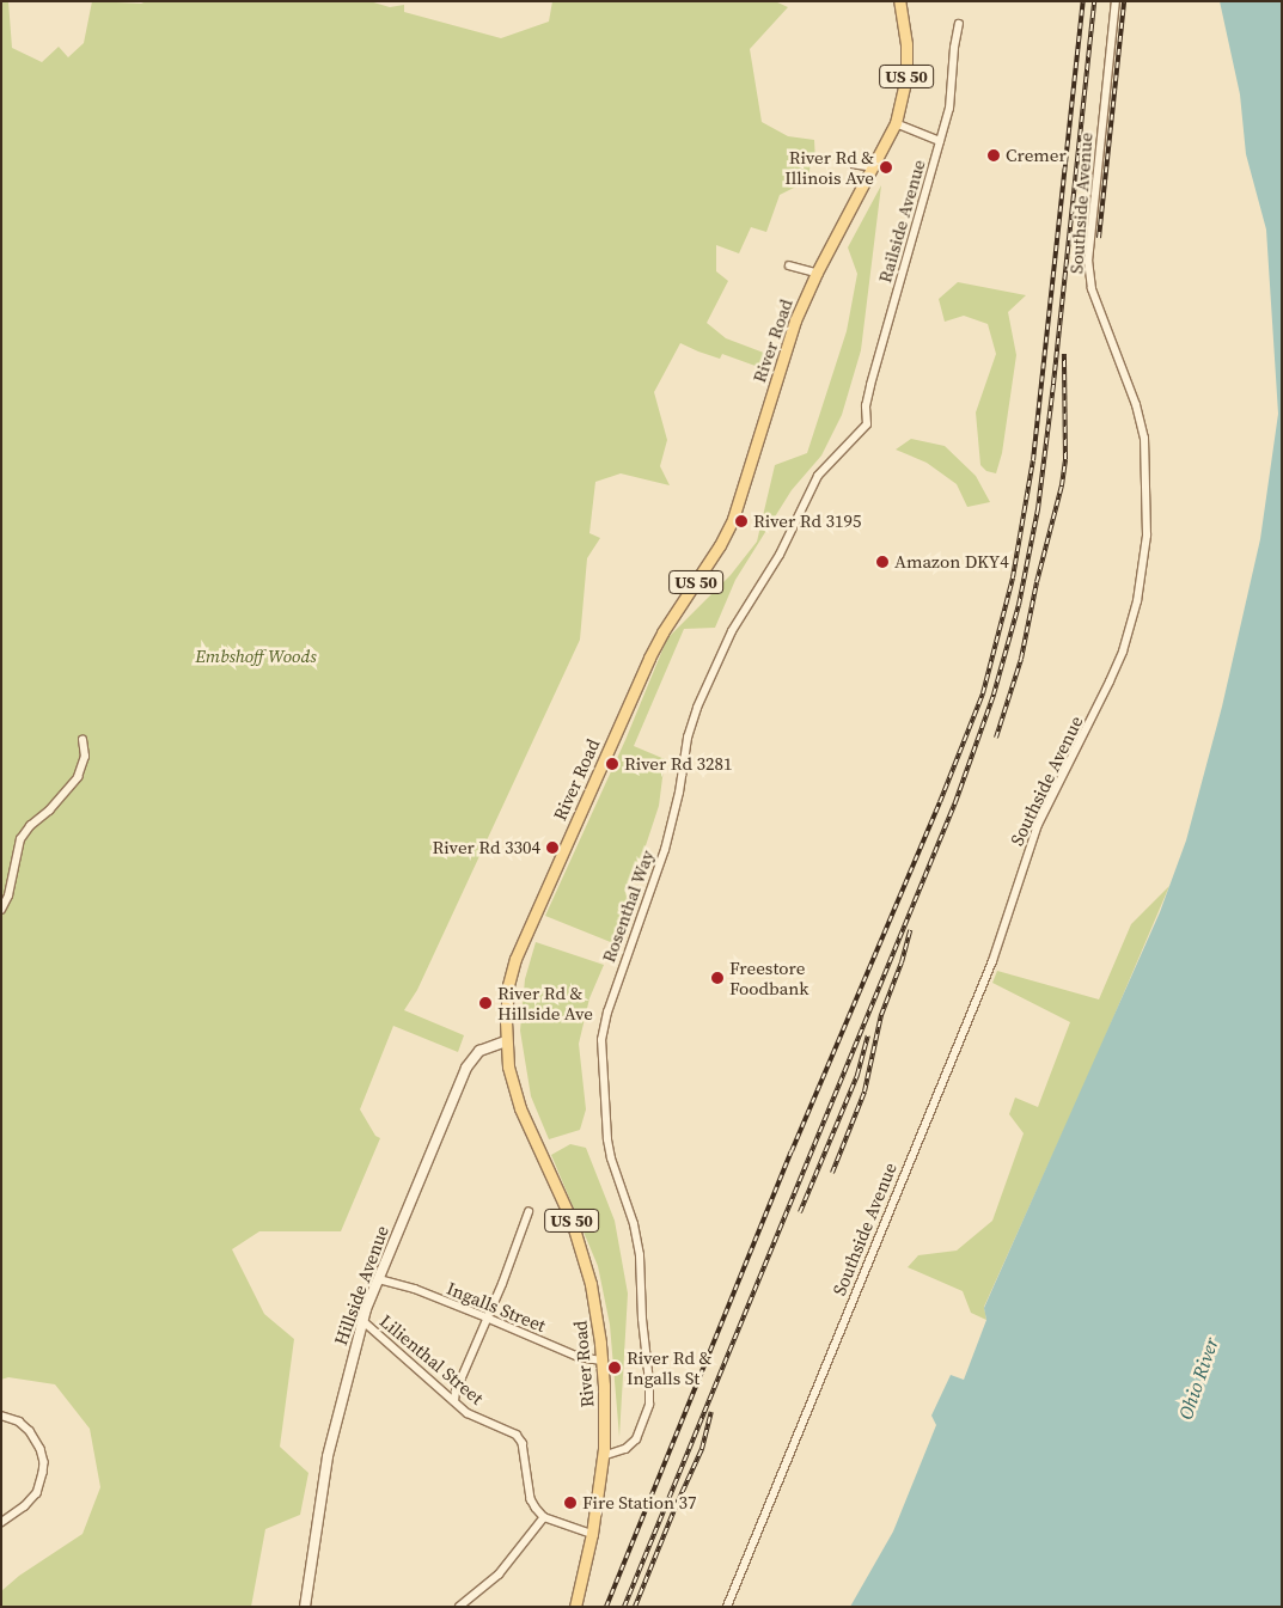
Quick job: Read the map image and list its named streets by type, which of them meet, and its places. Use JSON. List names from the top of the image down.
{
  "streets": {
    "main road": ["US 50", "River Road"],
    "street": [
      "Southside Avenue",
      "Railside Avenue",
      "Rosenthal Way",
      "Hillside Avenue",
      "Ingalls Street",
      "Lilienthal Street"
    ]
  },
  "crossings": [
    ["Railside Avenue", "Rosenthal Way"],
    ["River Road", "Rosenthal Way"],
    ["River Road", "Hillside Avenue"],
    ["River Road", "Ingalls Street"],
    ["Hillside Avenue", "Ingalls Street"],
    ["Hillside Avenue", "Lilienthal Street"]
  ],
  "water": ["Ohio River"],
  "parks": ["Embshoff Woods"],
  "places": [
    "Cremer",
    "River Rd & Illinois Ave",
    "River Rd 3195",
    "Amazon DKY4",
    "River Rd 3281",
    "River Rd 3304",
    "Freestore Foodbank",
    "River Rd & Hillside Ave",
    "River Rd & Ingalls St",
    "Fire Station 37"
  ]
}
